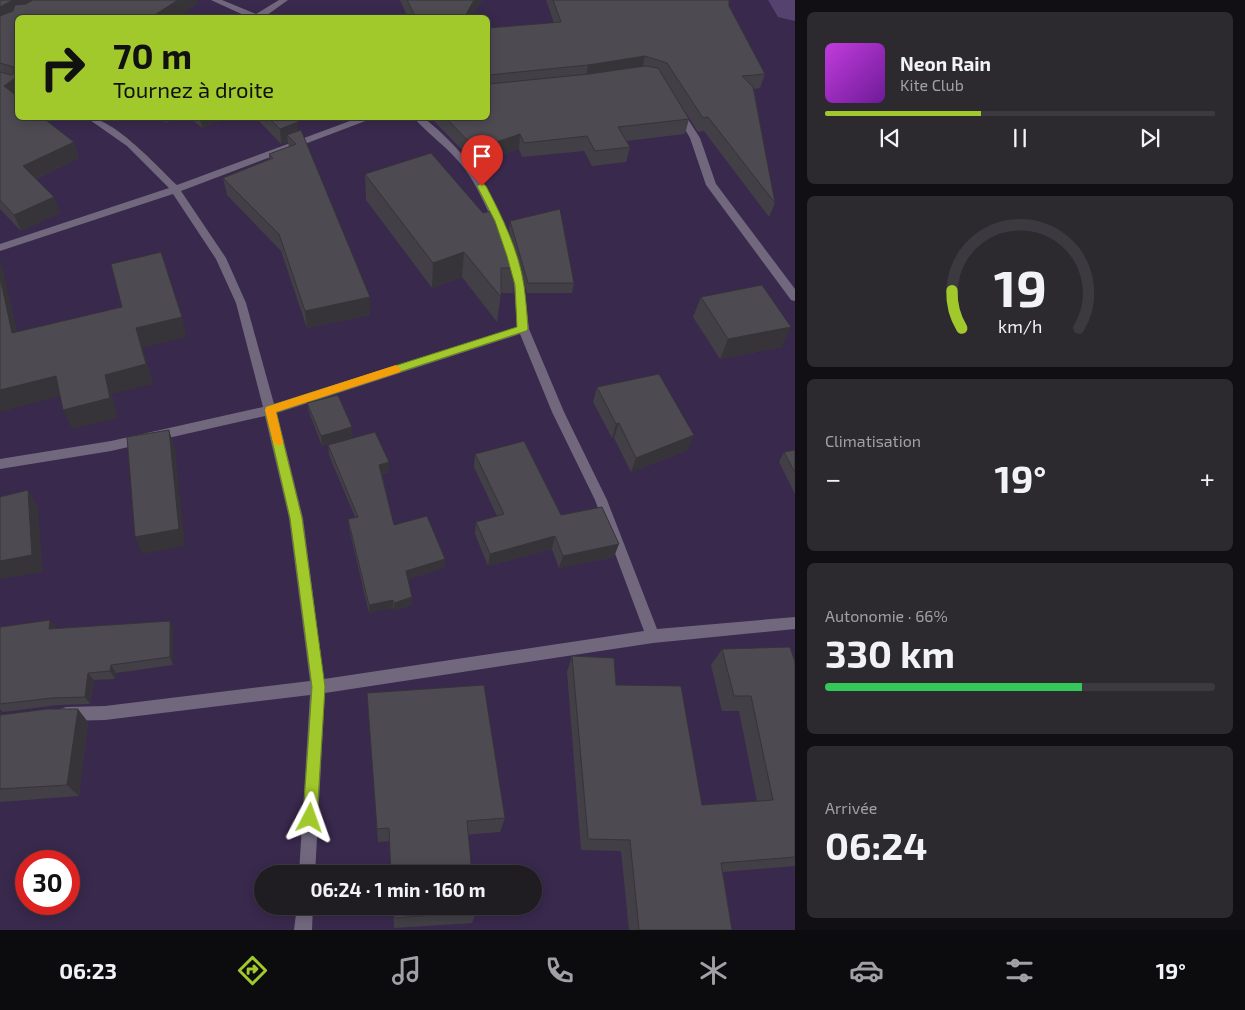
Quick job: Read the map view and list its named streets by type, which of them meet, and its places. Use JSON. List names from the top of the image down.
{
  "page": {
    "turn": ["70 m", "Tournez à droite"],
    "song": ["Neon Rain", "Kite Club"],
    "tile": [
      "Climatisation",
      ["Autonomie · 66%", "330 km"],
      ["Arrivée", "06:24"]
    ],
    "heat": ["−", "19°", "+"],
    "limit": "30",
    "trip": "06:24 · 1 min · 160 m",
    "tabs": ["06:23", "19°"],
    "gauge": ["19", "km/h"]
  }
}
